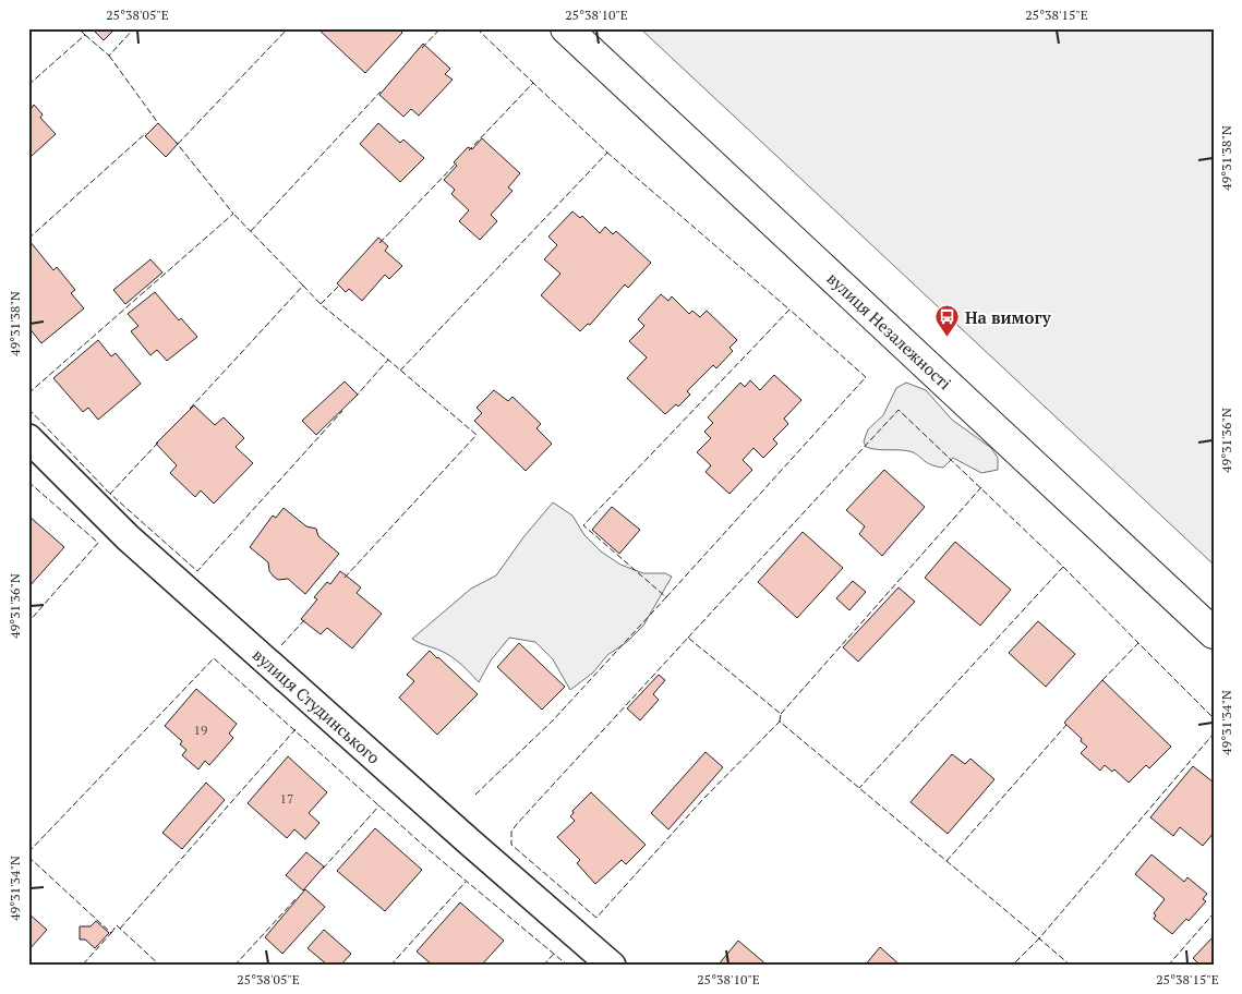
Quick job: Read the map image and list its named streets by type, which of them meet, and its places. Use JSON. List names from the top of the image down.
{
  "streets": {
    "street": ["вулиця Незалежності", "вулиця Студинського"]
  },
  "places": {
    "bus stop": ["На вимогу"]
  },
  "house_numbers": ["19", "17"],
  "coordinates": [
    "25°38'05\"E",
    "25°38'10\"E",
    "25°38'15\"E",
    "49°31'38\"N",
    "49°31'36\"N",
    "49°31'34\"N"
  ]
}
